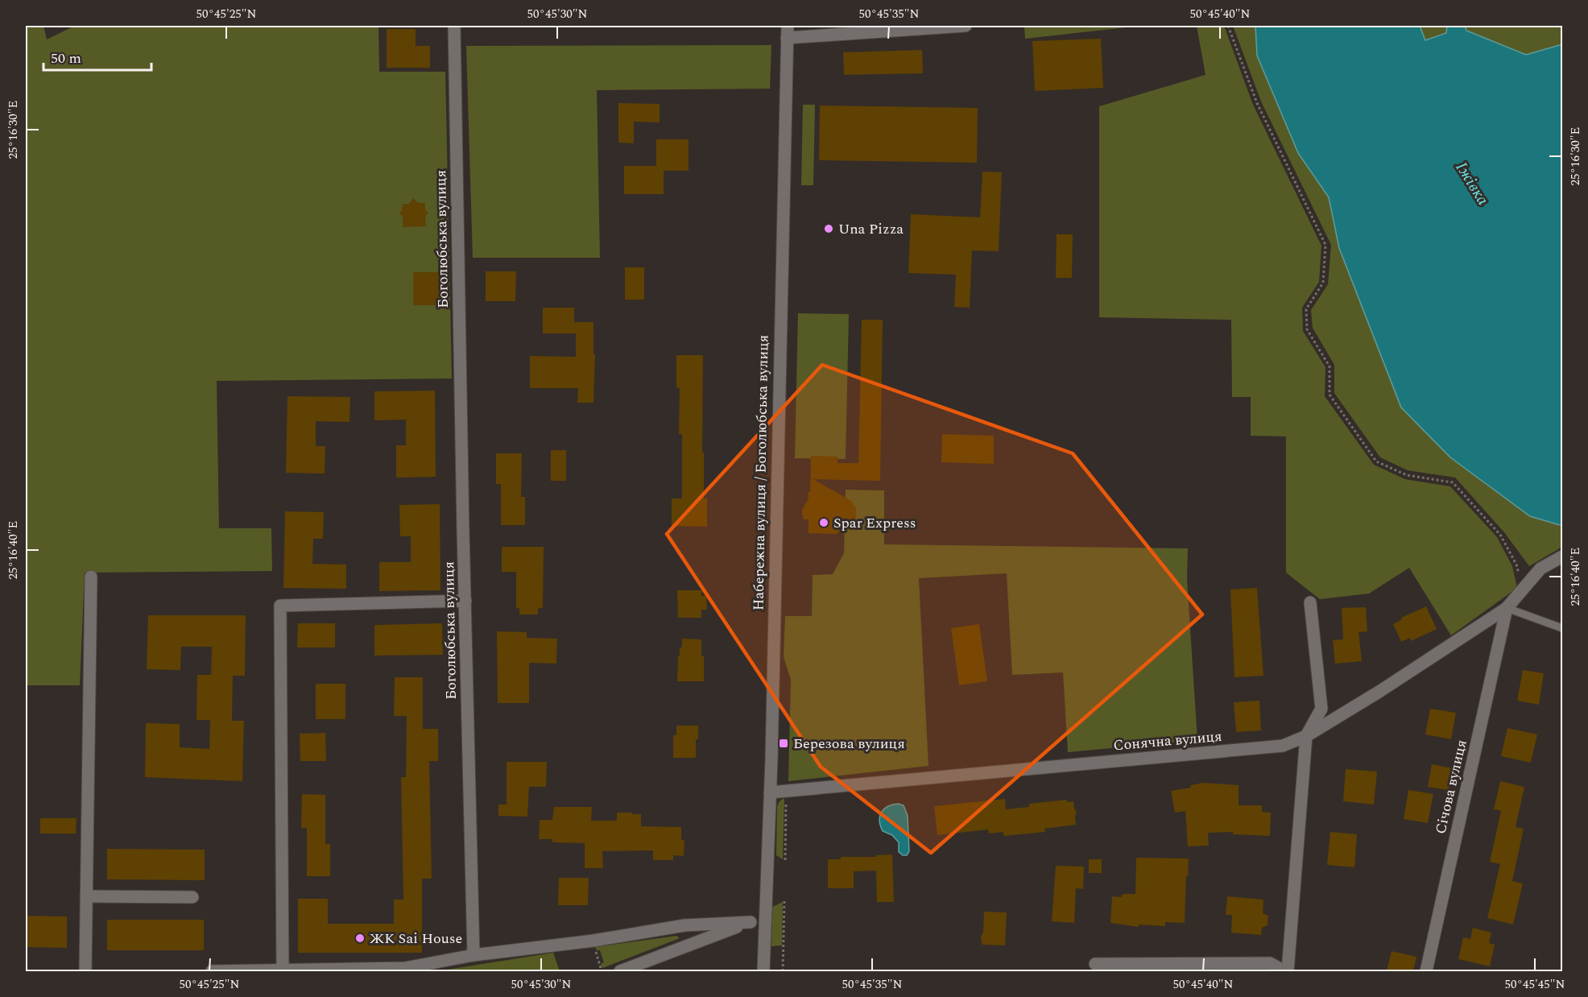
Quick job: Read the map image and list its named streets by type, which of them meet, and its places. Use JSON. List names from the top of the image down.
{
  "streets": {
    "street": [
      "Боголюбська вулиця",
      "Набережна вулиця / Боголюбська вулиця",
      "Сонячна вулиця",
      "Січова вулиця"
    ]
  },
  "crossings": [
    ["Набережна вулиця / Боголюбська вулиця", "Сонячна вулиця"],
    ["Сонячна вулиця", "Січова вулиця"]
  ],
  "water": ["Іжівка"],
  "places": {
    "other": ["Una Pizza", "Spar Express", "ЖК Sai House"],
    "transit": ["Березова вулиця"]
  },
  "scale_bar": "50 m",
  "coordinates": [
    "50°45'25\"N",
    "50°45'30\"N",
    "50°45'35\"N",
    "50°45'40\"N",
    "25°16'30\"E",
    "25°16'40\"E",
    "50°45'45\"N"
  ]
}
